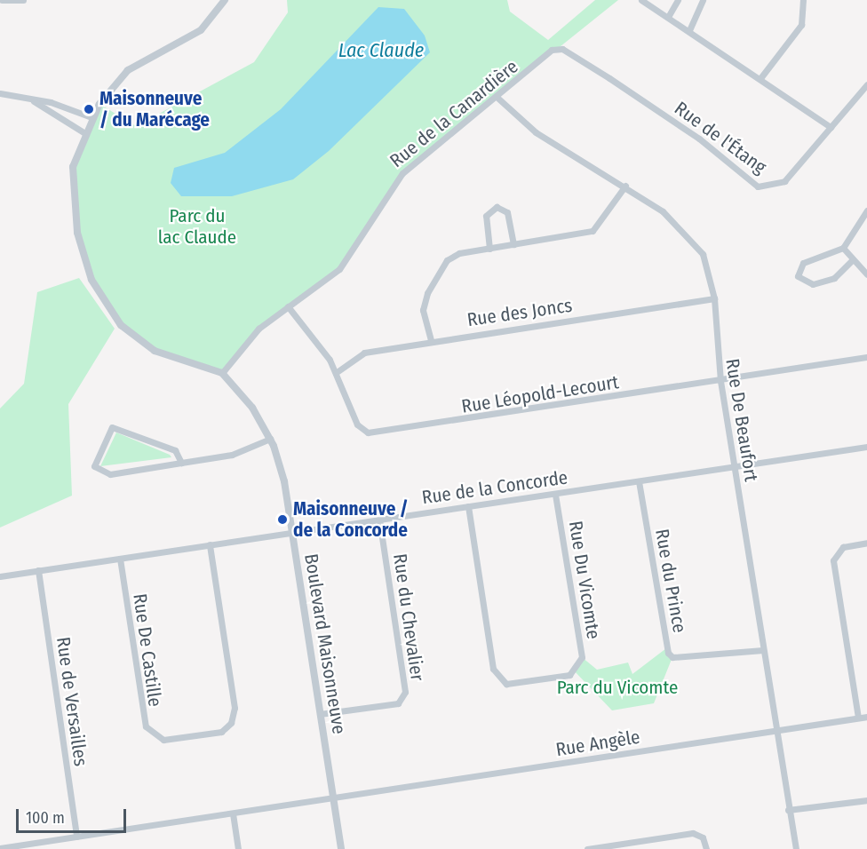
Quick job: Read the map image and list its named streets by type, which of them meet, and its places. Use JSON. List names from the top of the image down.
{
  "streets": {
    "street": [
      "Rue de la Canardière",
      "Rue de l'Étang",
      "Rue des Joncs",
      "Rue Léopold-Lecourt",
      "Rue De Beaufort",
      "Rue de la Concorde",
      "Rue Du Vicomte",
      "Rue du Prince",
      "Rue du Chevalier",
      "Boulevard Maisonneuve",
      "Rue De Castille",
      "Rue de Versailles",
      "Rue Angèle"
    ]
  },
  "crossings": [
    ["Rue de la Canardière", "Rue de l'Étang"],
    ["Rue de la Canardière", "Rue Léopold-Lecourt"],
    ["Rue de la Canardière", "Rue De Beaufort"],
    ["Rue de la Canardière", "Boulevard Maisonneuve"],
    ["Rue des Joncs", "Rue Léopold-Lecourt"],
    ["Rue des Joncs", "Rue De Beaufort"],
    ["Rue Léopold-Lecourt", "Rue De Beaufort"],
    ["Rue De Beaufort", "Rue de la Concorde"],
    ["Rue De Beaufort", "Rue du Prince"],
    ["Rue De Beaufort", "Rue Angèle"],
    ["Rue de la Concorde", "Rue Du Vicomte"],
    ["Rue de la Concorde", "Rue du Prince"],
    ["Rue de la Concorde", "Rue du Chevalier"],
    ["Rue de la Concorde", "Boulevard Maisonneuve"],
    ["Rue de la Concorde", "Rue De Castille"],
    ["Rue de la Concorde", "Rue de Versailles"],
    ["Rue du Chevalier", "Boulevard Maisonneuve"],
    ["Boulevard Maisonneuve", "Rue Angèle"],
    ["Rue de Versailles", "Rue Angèle"]
  ],
  "water": ["Lac Claude"],
  "parks": ["Parc du lac Claude", "Parc du Vicomte"],
  "places": ["Maisonneuve / du Marécage", "Maisonneuve / de la Concorde"],
  "scale_bar": "100 m"
}
